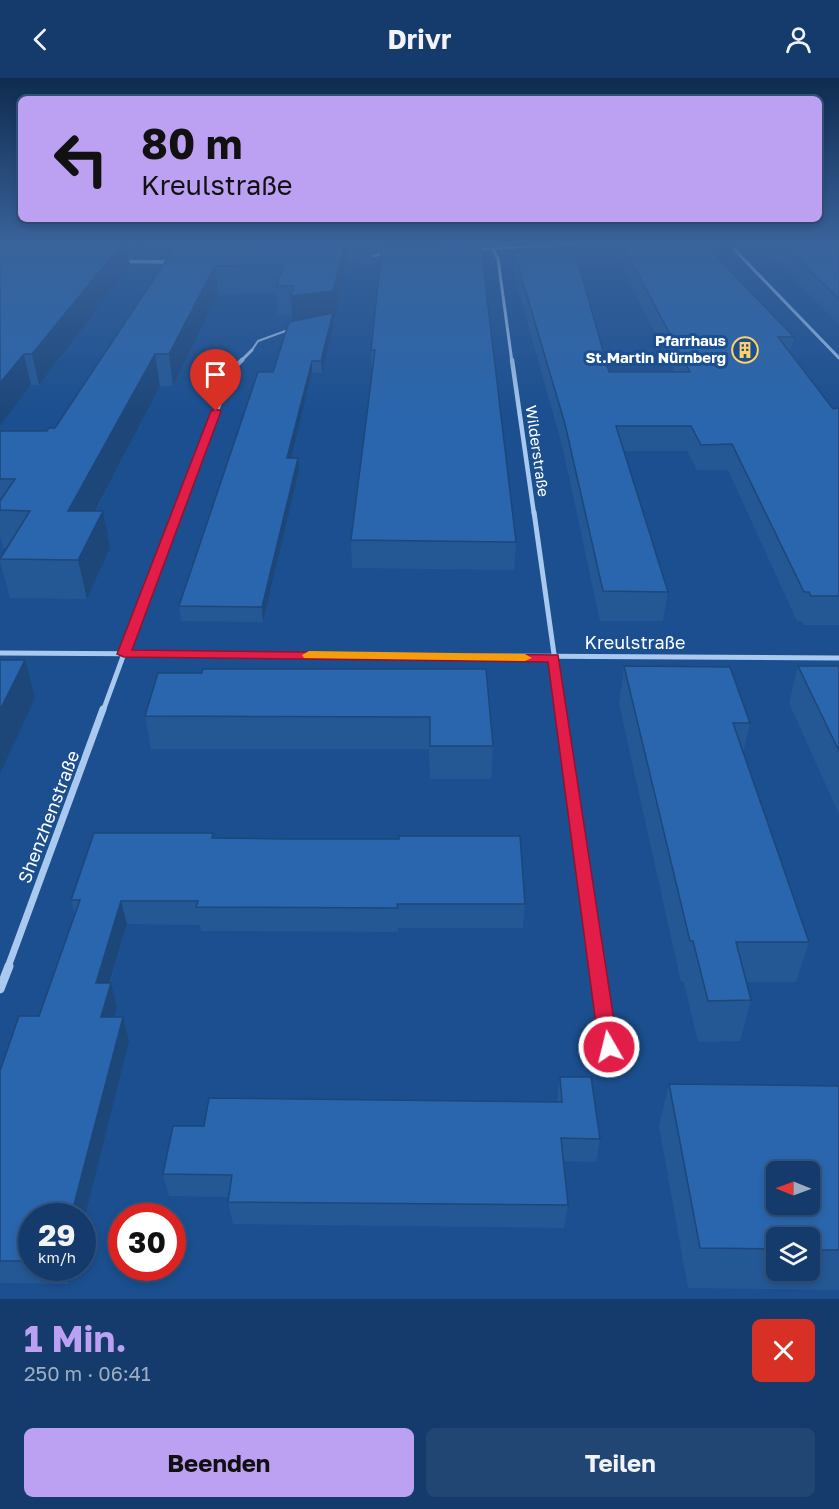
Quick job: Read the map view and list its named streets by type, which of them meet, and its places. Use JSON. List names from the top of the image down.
{
  "streets": {
    "street": ["Wilderstraße", "Kreulstraße", "Shenzhenstraße"]
  },
  "crossings": [
    ["Wilderstraße", "Kreulstraße"],
    ["Kreulstraße", "Shenzhenstraße"]
  ],
  "places": {
    "building": ["Pfarrhaus St.Martin Nürnberg"]
  },
  "north": "left",
  "page": {
    "header": "Drivr",
    "turn": ["80 m", "Kreulstraße"],
    "speed": "29 km/h",
    "limit": "30",
    "heading": ["1 Min.", "250 m · 06:41"],
    "buttons": ["Beenden", "Teilen"]
  }
}
